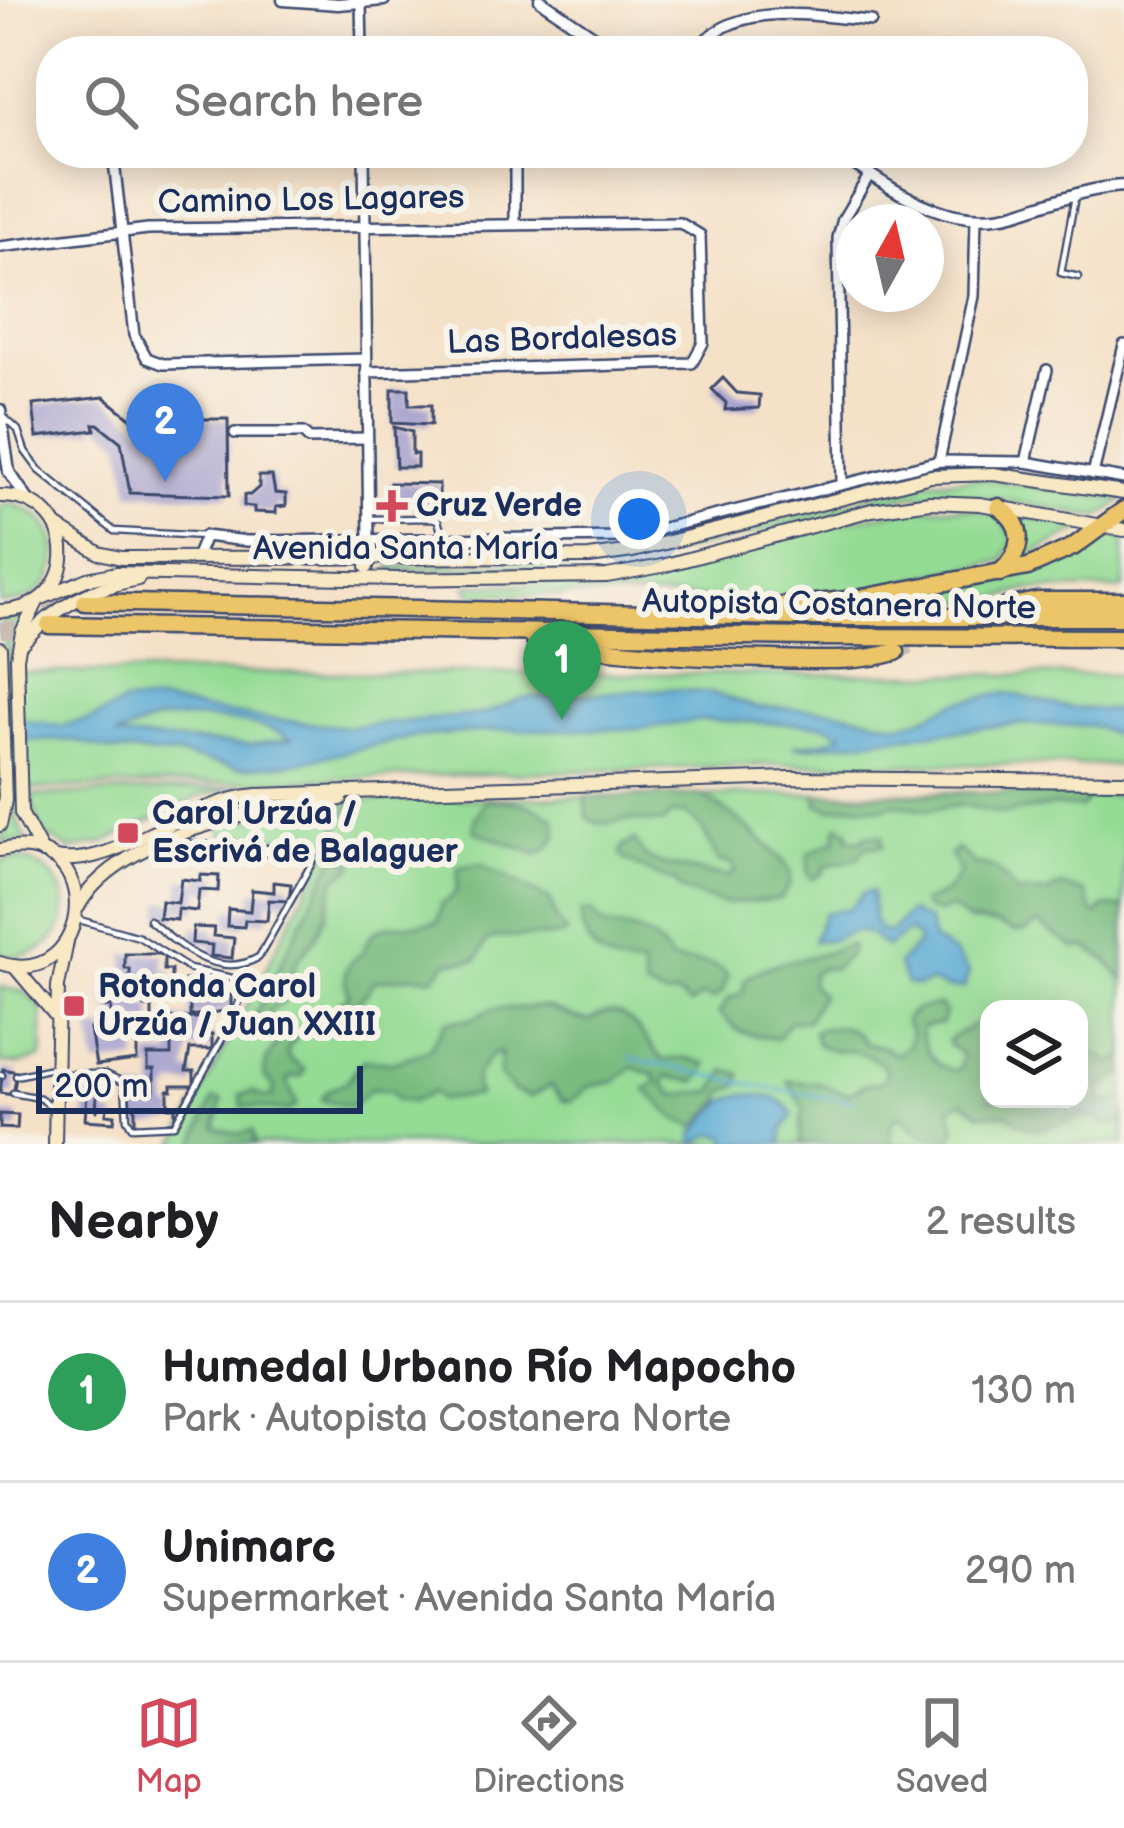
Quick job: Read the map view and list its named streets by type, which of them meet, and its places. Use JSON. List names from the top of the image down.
{
  "streets": {
    "highway": ["Autopista Costanera Norte"],
    "main road": ["Avenida Santa María"],
    "street": ["Camino Los Lagares", "Las Bordalesas"]
  },
  "crossings": [
    ["Camino Los Lagares", "Las Bordalesas"]
  ],
  "places": {
    "health": ["Cruz Verde"],
    "transit": ["Carol Urzúa / Escrivá de Balaguer", "Rotonda Carol Urzúa / Juan XXIII"]
  },
  "scale_bar": "200 m",
  "north": "top",
  "page": {
    "search": "Search here",
    "pins": ["2", "1"],
    "scale": "200 m",
    "heading": ["Nearby", "2 results"],
    "list": [
      {
        "mark": "1",
        "name": "Humedal Urbano Río Mapocho",
        "note": "Park · Autopista Costanera Norte",
        "value": "130 m"
      },
      {
        "mark": "2",
        "name": "Unimarc",
        "note": "Supermarket · Avenida Santa María",
        "value": "290 m"
      }
    ],
    "nav": ["Map", "Directions", "Saved"]
  }
}
